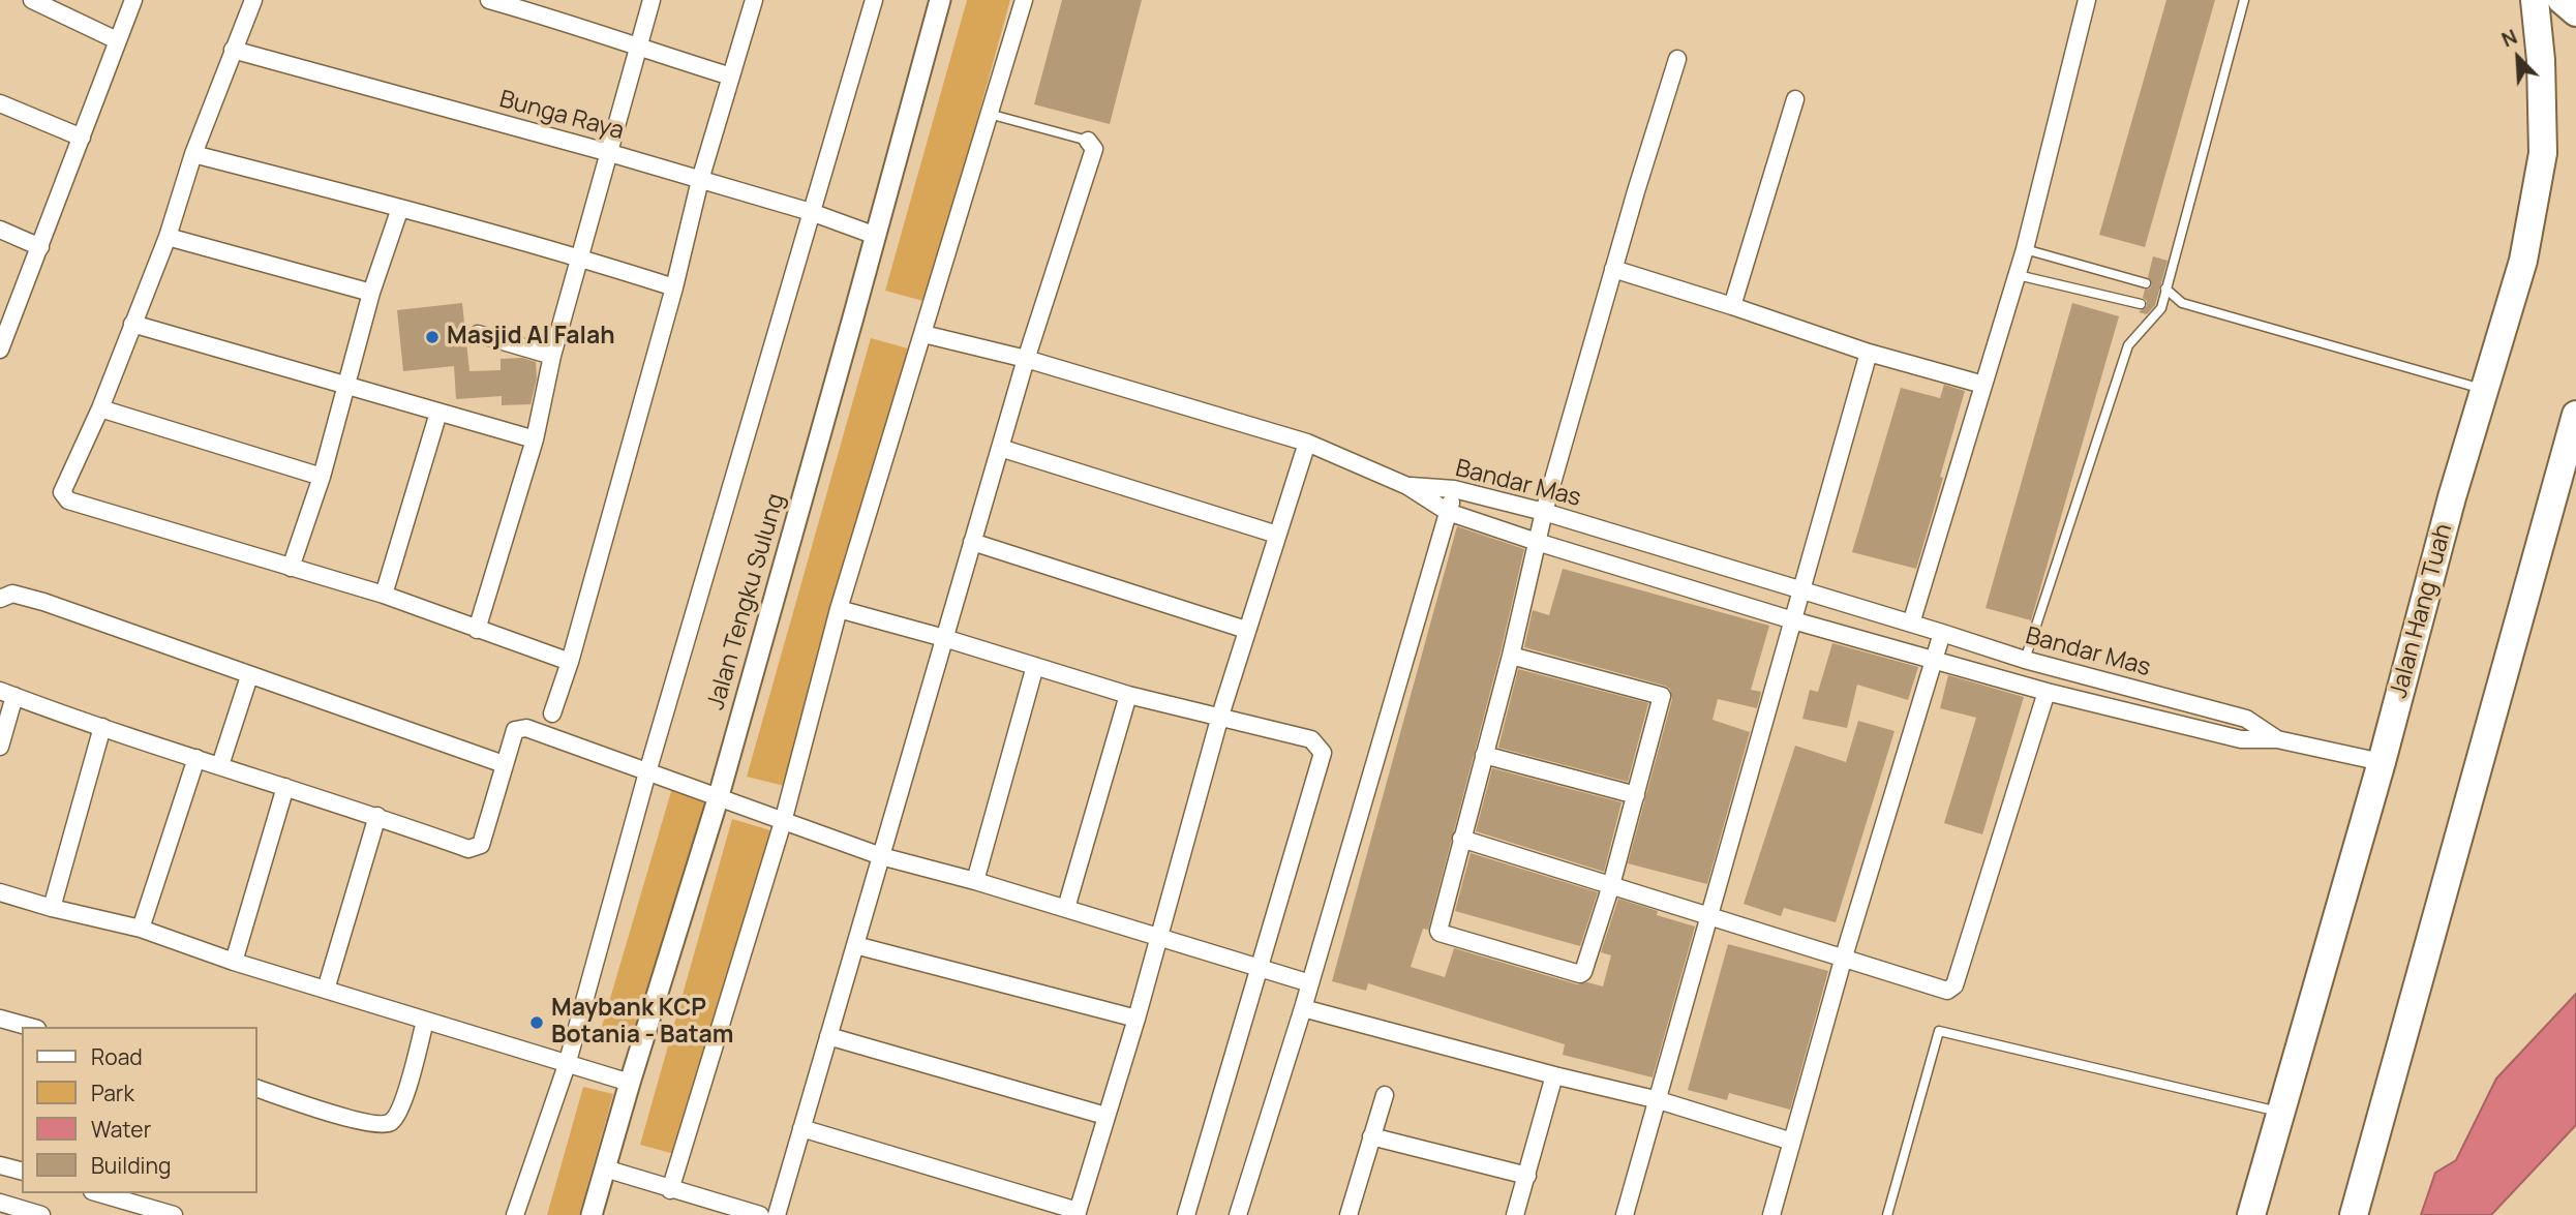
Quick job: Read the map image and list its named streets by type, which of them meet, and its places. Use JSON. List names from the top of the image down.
{
  "streets": {
    "highway": ["Jalan Hang Tuah"],
    "street": ["Bunga Raya", "Bandar Mas", "Jalan Tengku Sulung"]
  },
  "crossings": [
    ["Bunga Raya", "Jalan Tengku Sulung"],
    ["Bandar Mas", "Jalan Hang Tuah"]
  ],
  "places": ["Masjid Al Falah", "Maybank KCP Botania - Batam"],
  "legend": [
    "Road",
    "Park",
    "Water",
    "Building"
  ],
  "north": "top left"
}
